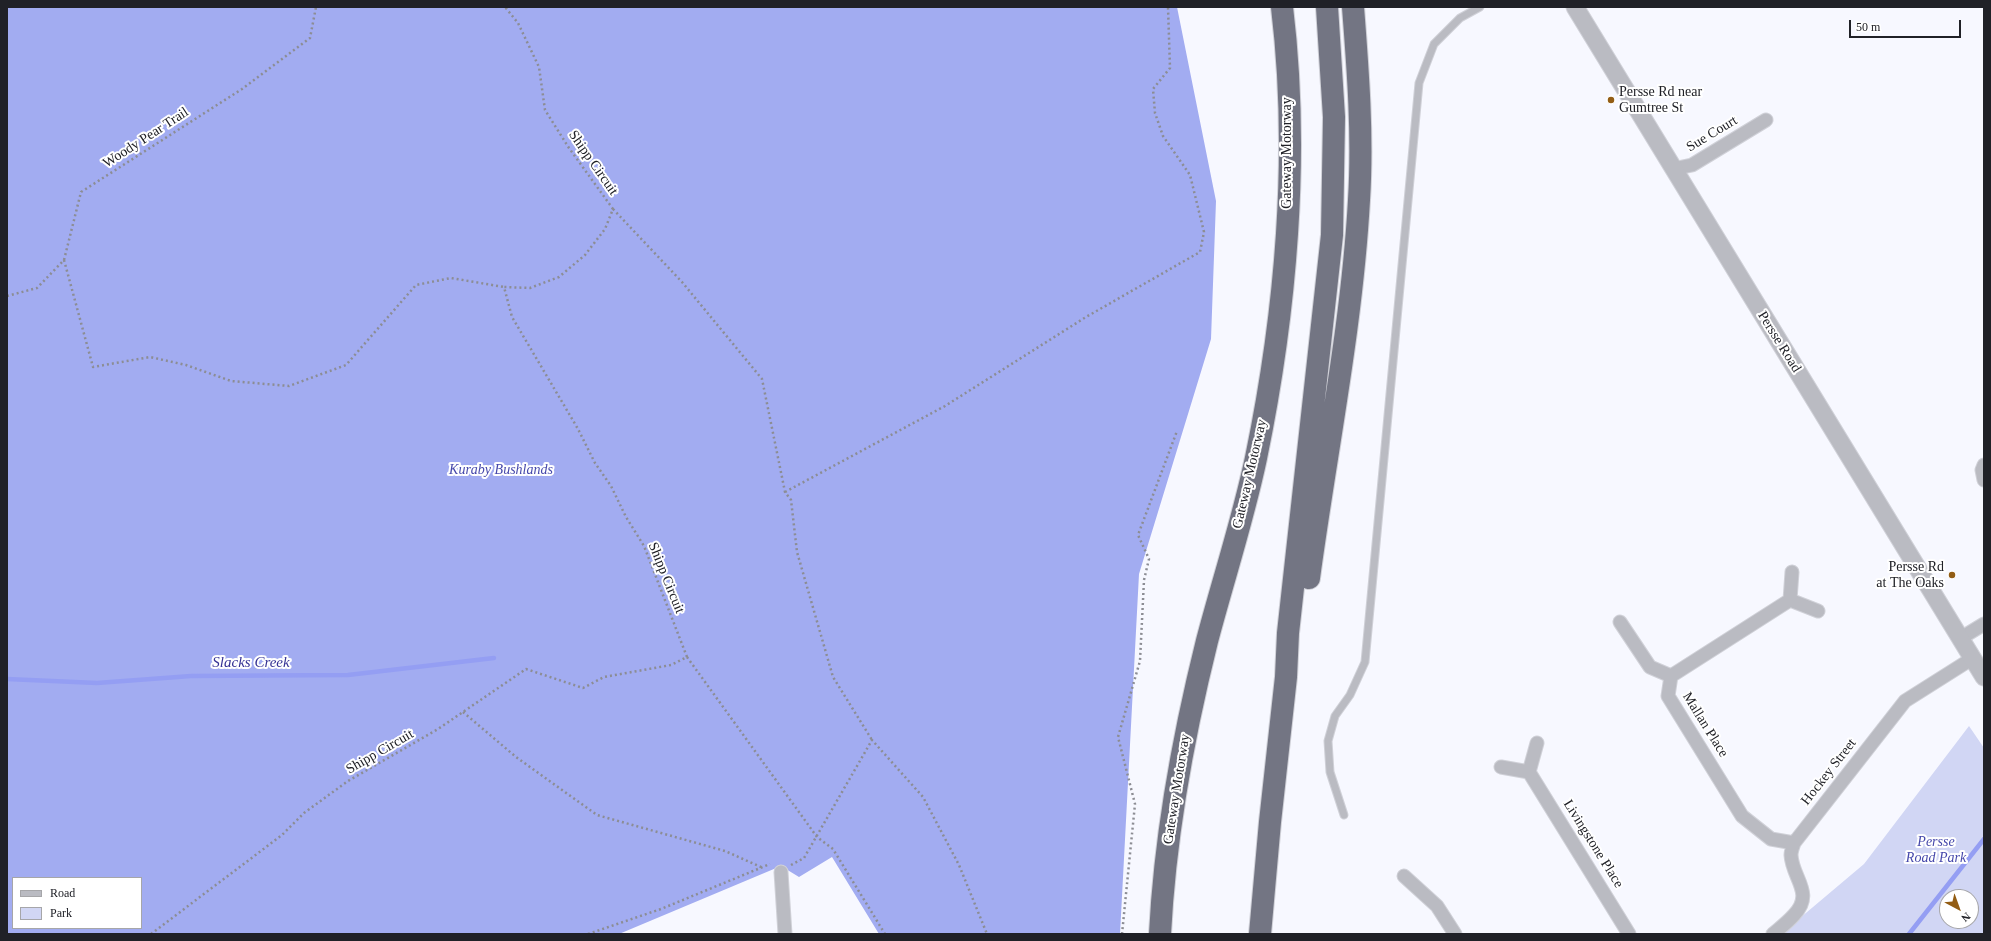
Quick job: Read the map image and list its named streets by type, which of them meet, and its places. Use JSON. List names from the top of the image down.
{
  "streets": {
    "highway": ["Gateway Motorway"],
    "street": [
      "Sue Court",
      "Persse Road",
      "Mallan Place",
      "Hockey Street",
      "Livingstone Place"
    ],
    "path": ["Woody Pear Trail", "Shipp Circuit"]
  },
  "crossings": [
    ["Sue Court", "Persse Road"],
    ["Persse Road", "Hockey Street"],
    ["Mallan Place", "Hockey Street"]
  ],
  "water": ["Slacks Creek"],
  "parks": ["Kuraby Bushlands", "Persse Road Park"],
  "places": ["Persse Rd near Gumtree St", "Persse Rd at The Oaks"],
  "legend": ["Road", "Park"],
  "scale_bar": "50 m",
  "north": "bottom right"
}
